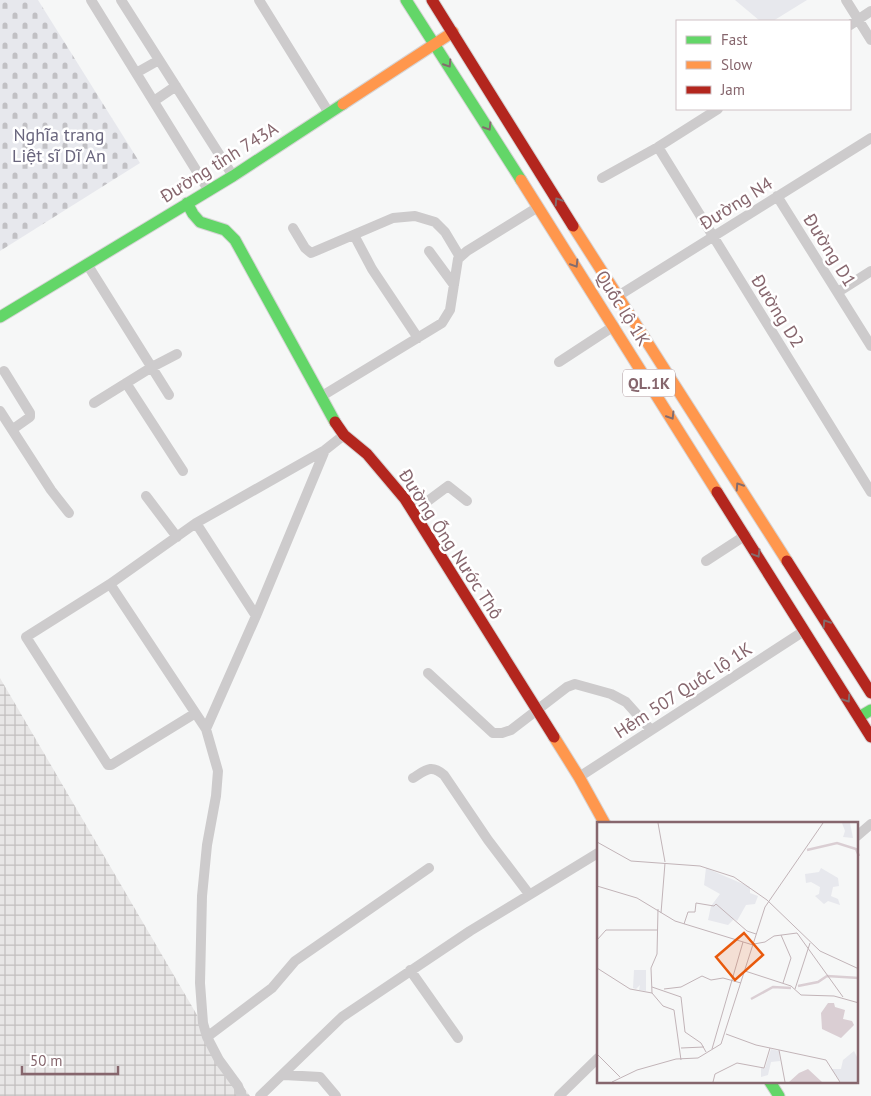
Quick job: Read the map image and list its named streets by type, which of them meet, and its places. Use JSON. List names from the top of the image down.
{
  "streets": {
    "main road": [
      "Đường tỉnh 743A",
      "Quốc lộ 1K",
      "QL.1K",
      "Đường Ống Nước Thô"
    ],
    "street": [
      "Đường N4",
      "Đường D1",
      "Đường D2",
      "Hẻm 507 Quốc lộ 1K"
    ]
  },
  "crossings": [
    ["Đường tỉnh 743A", "Quốc lộ 1K"],
    ["Đường tỉnh 743A", "Đường Ống Nước Thô"],
    ["Đường N4", "Đường D1"],
    ["Đường N4", "Quốc lộ 1K"],
    ["Đường N4", "Đường D2"],
    ["Quốc lộ 1K", "Hẻm 507 Quốc lộ 1K"],
    ["Đường Ống Nước Thô", "Hẻm 507 Quốc lộ 1K"]
  ],
  "parks": ["Nghĩa trang Liệt sĩ Dĩ An"],
  "legend": ["Fast", "Slow", "Jam"],
  "scale_bar": "50 m"
}
